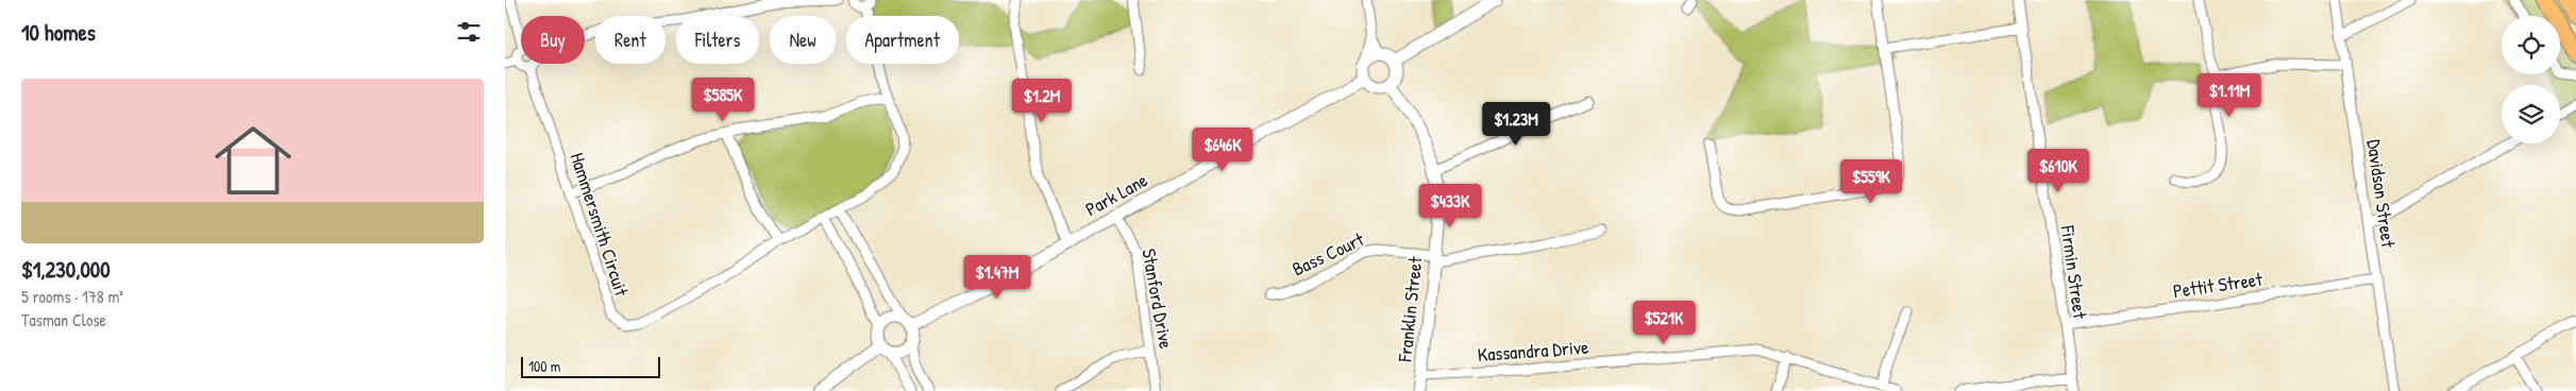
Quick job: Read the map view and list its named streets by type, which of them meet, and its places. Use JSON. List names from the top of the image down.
{
  "streets": {
    "street": [
      "Davidson Street",
      "Park Lane",
      "Hammersmith Circuit",
      "Bass Court",
      "Firmin Street",
      "Pettit Street",
      "Stanford Drive",
      "Franklin Street",
      "Kassandra Drive"
    ]
  },
  "crossings": [
    ["Davidson Street", "Pettit Street"],
    ["Park Lane", "Stanford Drive"],
    ["Park Lane", "Franklin Street"],
    ["Bass Court", "Franklin Street"],
    ["Firmin Street", "Pettit Street"],
    ["Franklin Street", "Kassandra Drive"]
  ],
  "scale_bar": "100 m",
  "page": {
    "heading": "10 homes",
    "chip": [
      "Buy",
      "Rent",
      "Filters",
      "New",
      "Apartment"
    ],
    "list": [
      {
        "name": "$1,230,000",
        "note": "5 rooms · 178 m² · Tasman Close"
      }
    ],
    "price": [
      "$1.11M",
      "$585K",
      "$1.2M",
      "$1.23M",
      "$646K",
      "$610K",
      "$559K",
      "$433K",
      "$1.47M",
      "$521K"
    ],
    "scale": "100 m"
  }
}
